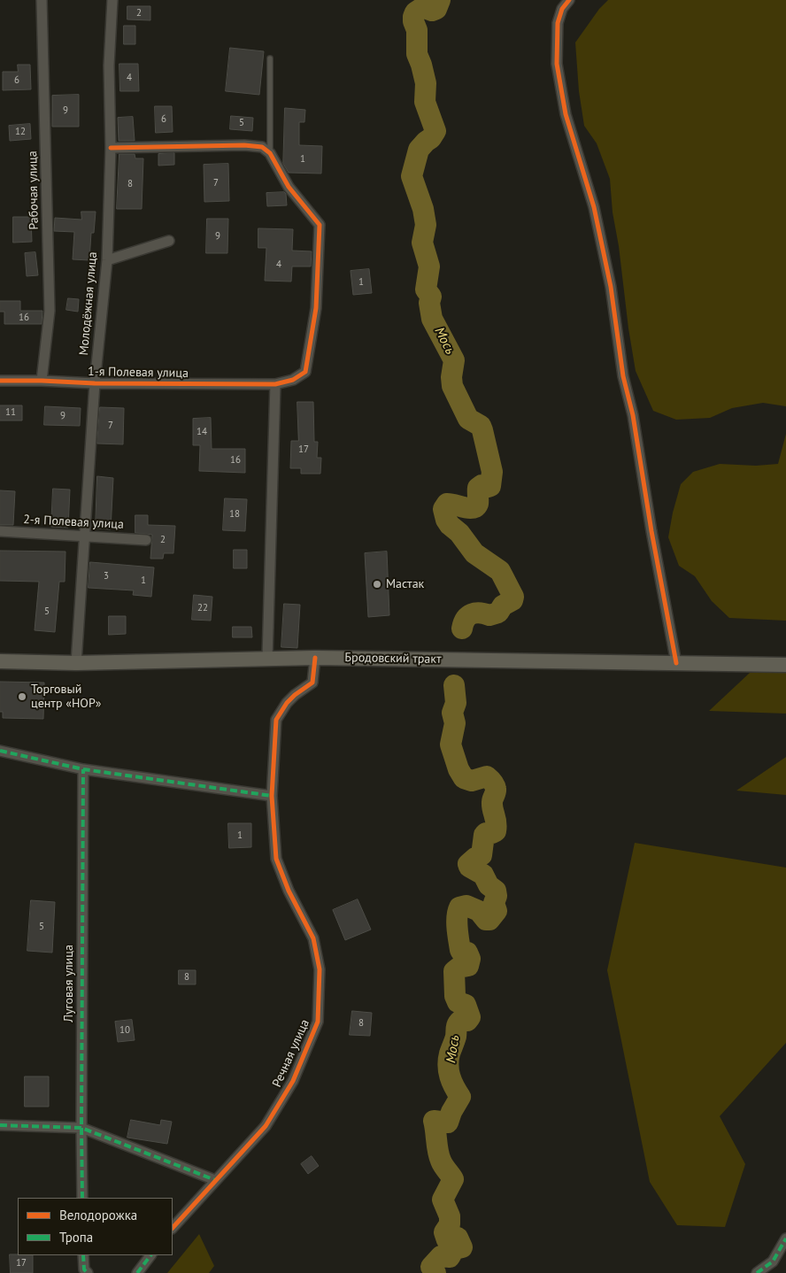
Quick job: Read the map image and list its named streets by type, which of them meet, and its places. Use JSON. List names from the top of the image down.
{
  "streets": {
    "main road": ["Бродовский тракт"],
    "street": [
      "Рабочая улица",
      "Молодёжная улица",
      "1-я Полевая улица",
      "2-я Полевая улица",
      "Луговая улица",
      "Речная улица"
    ]
  },
  "crossings": [
    ["Рабочая улица", "1-я Полевая улица"],
    ["Молодёжная улица", "1-я Полевая улица"],
    ["Молодёжная улица", "2-я Полевая улица"],
    ["Молодёжная улица", "Бродовский тракт"],
    ["Бродовский тракт", "Речная улица"]
  ],
  "water": ["Мось"],
  "places": ["Мастак", "Торговый центр «НОР»"],
  "house_numbers": [
    "2",
    "4",
    "6",
    "9",
    "6",
    "5",
    "12",
    "1",
    "7",
    "8",
    "9",
    "4",
    "1",
    "16",
    "11",
    "9",
    "7",
    "14",
    "17",
    "16",
    "18",
    "2",
    "3",
    "1",
    "22",
    "5",
    "1",
    "5",
    "8",
    "8",
    "10",
    "17"
  ],
  "legend": ["Велодорожка", "Тропа"]
}
